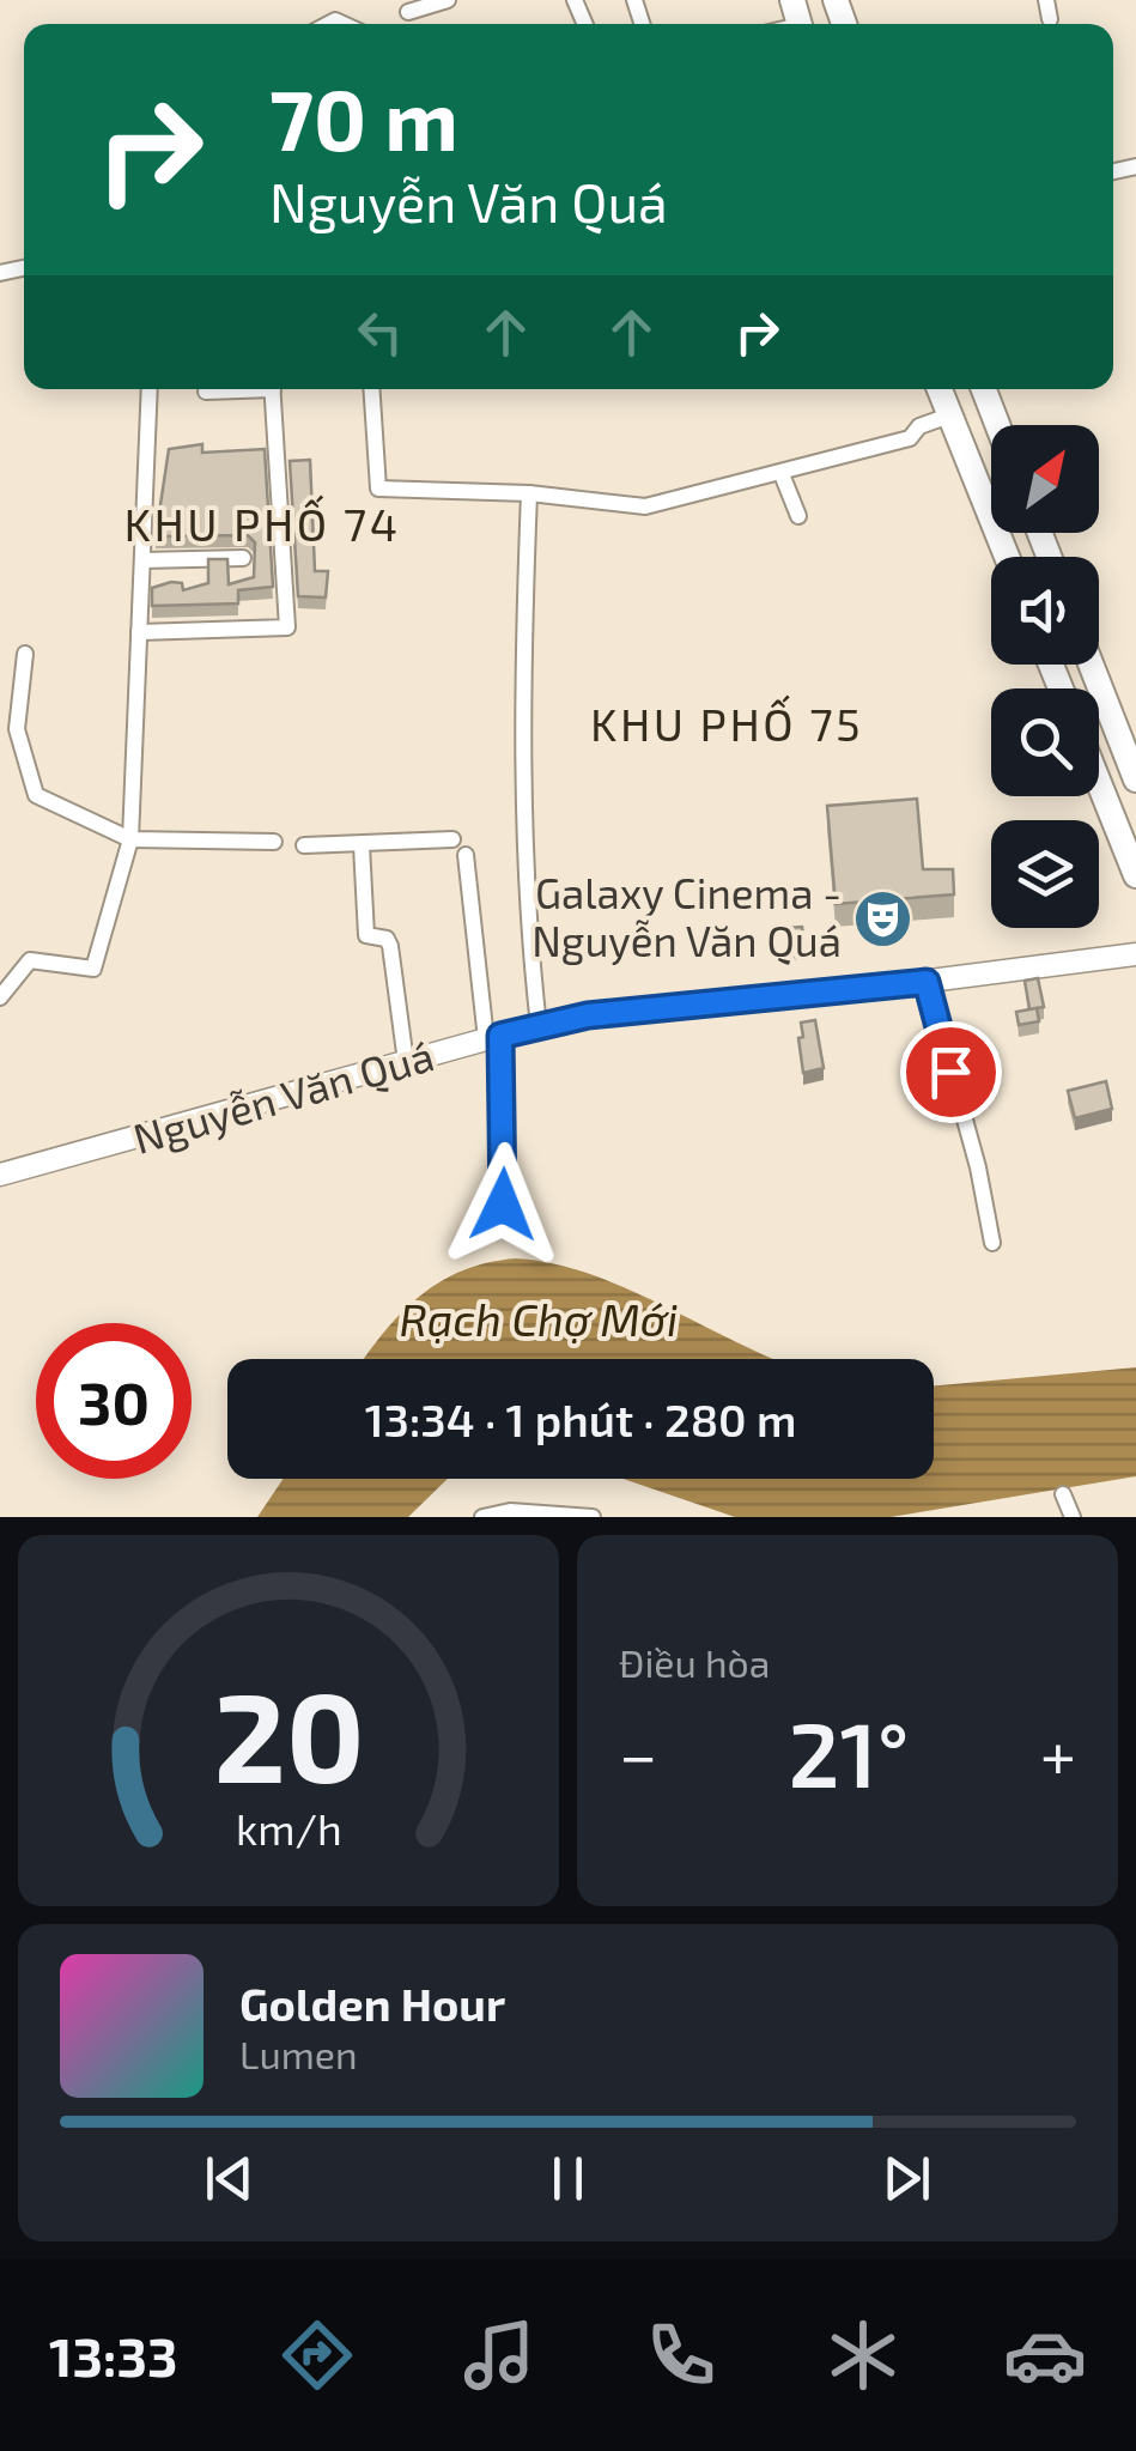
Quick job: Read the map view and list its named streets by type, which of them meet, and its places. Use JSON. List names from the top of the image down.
{
  "streets": {
    "main road": ["Nguyễn Văn Quá"]
  },
  "districts": ["KHU PHỐ 74", "KHU PHỐ 75"],
  "water": ["Rạch Chợ Mới"],
  "places": {
    "theatre": ["Galaxy Cinema - Nguyễn Văn Quá"]
  },
  "north": "top right",
  "page": {
    "turn": ["70 m", "Nguyễn Văn Quá"],
    "limit": "30",
    "trip": "13:34 · 1 phút · 280 m",
    "tile": "Điều hòa",
    "heat": ["−", "21°", "+"],
    "song": ["Golden Hour", "Lumen"],
    "tabs": "13:33",
    "gauge": ["20", "km/h"]
  }
}
